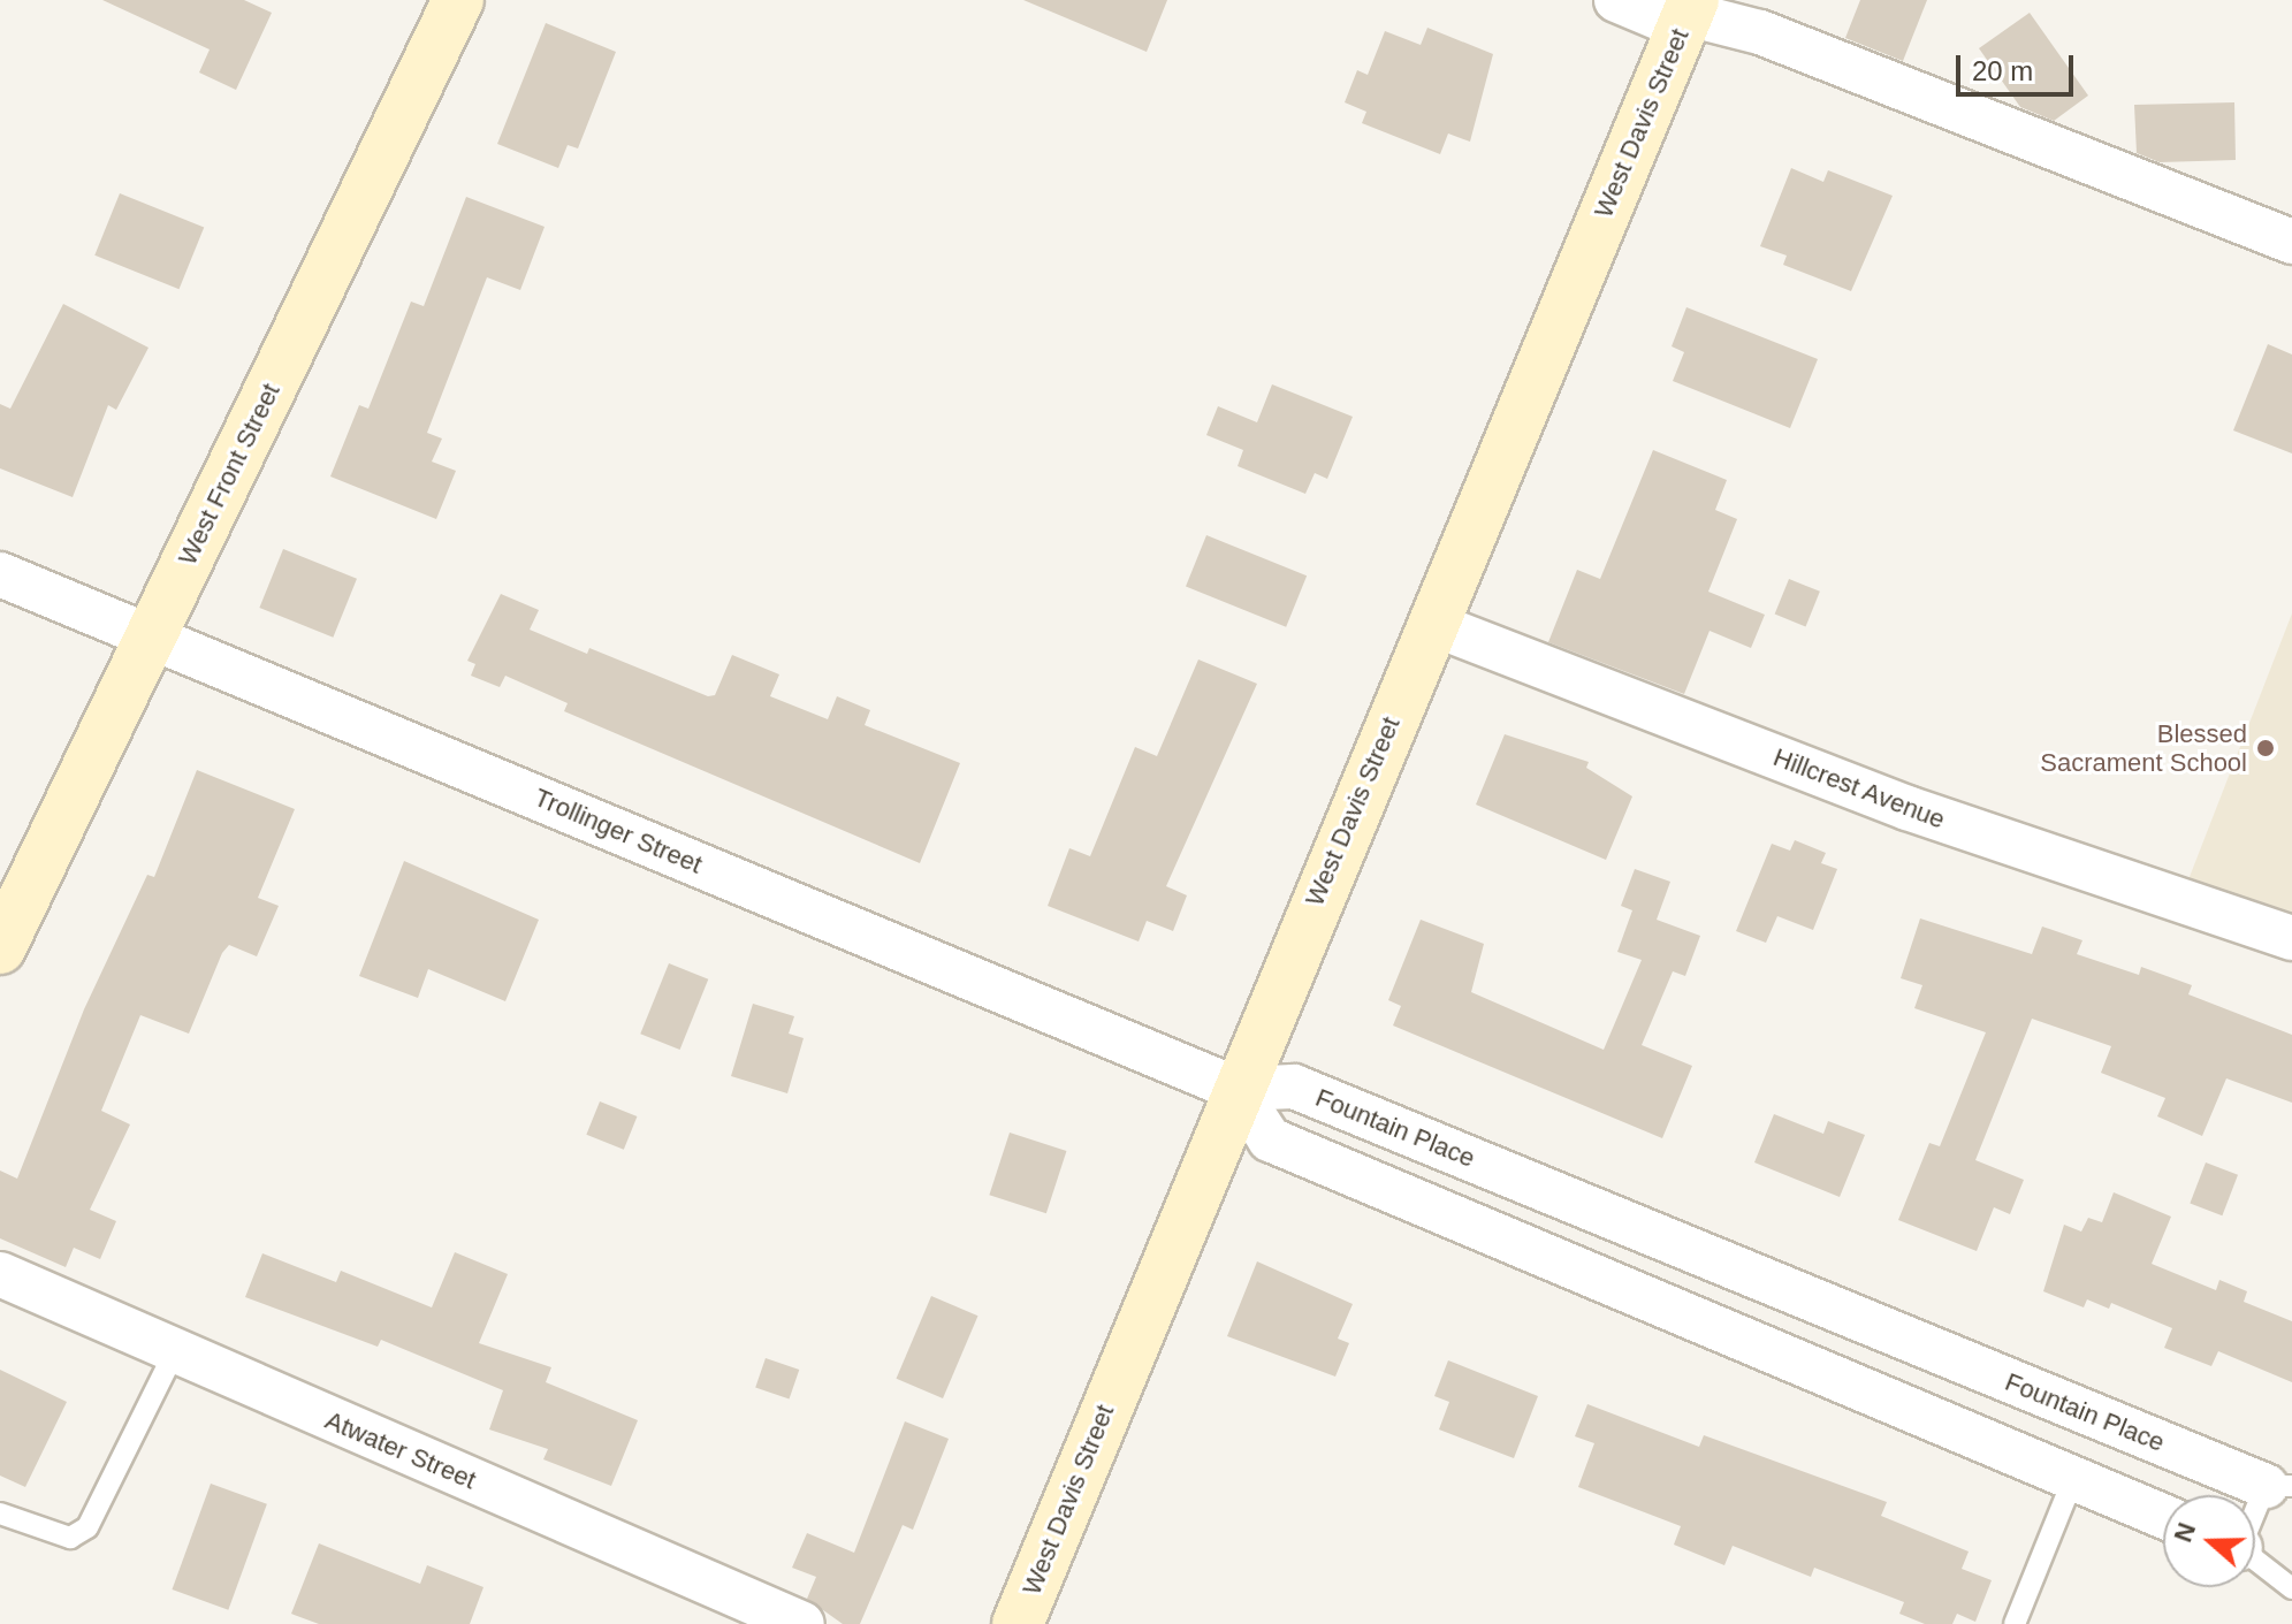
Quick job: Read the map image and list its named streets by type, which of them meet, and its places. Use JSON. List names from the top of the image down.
{
  "streets": {
    "street": [
      "West Davis Street",
      "West Front Street",
      "Hillcrest Avenue",
      "Trollinger Street",
      "Fountain Place",
      "Atwater Street"
    ]
  },
  "crossings": [
    ["West Davis Street", "Hillcrest Avenue"],
    ["West Davis Street", "Trollinger Street"],
    ["West Davis Street", "Fountain Place"],
    ["West Front Street", "Trollinger Street"],
    ["Trollinger Street", "Fountain Place"]
  ],
  "places": ["Blessed Sacrament School"],
  "scale_bar": "20 m",
  "north": "left"
}
